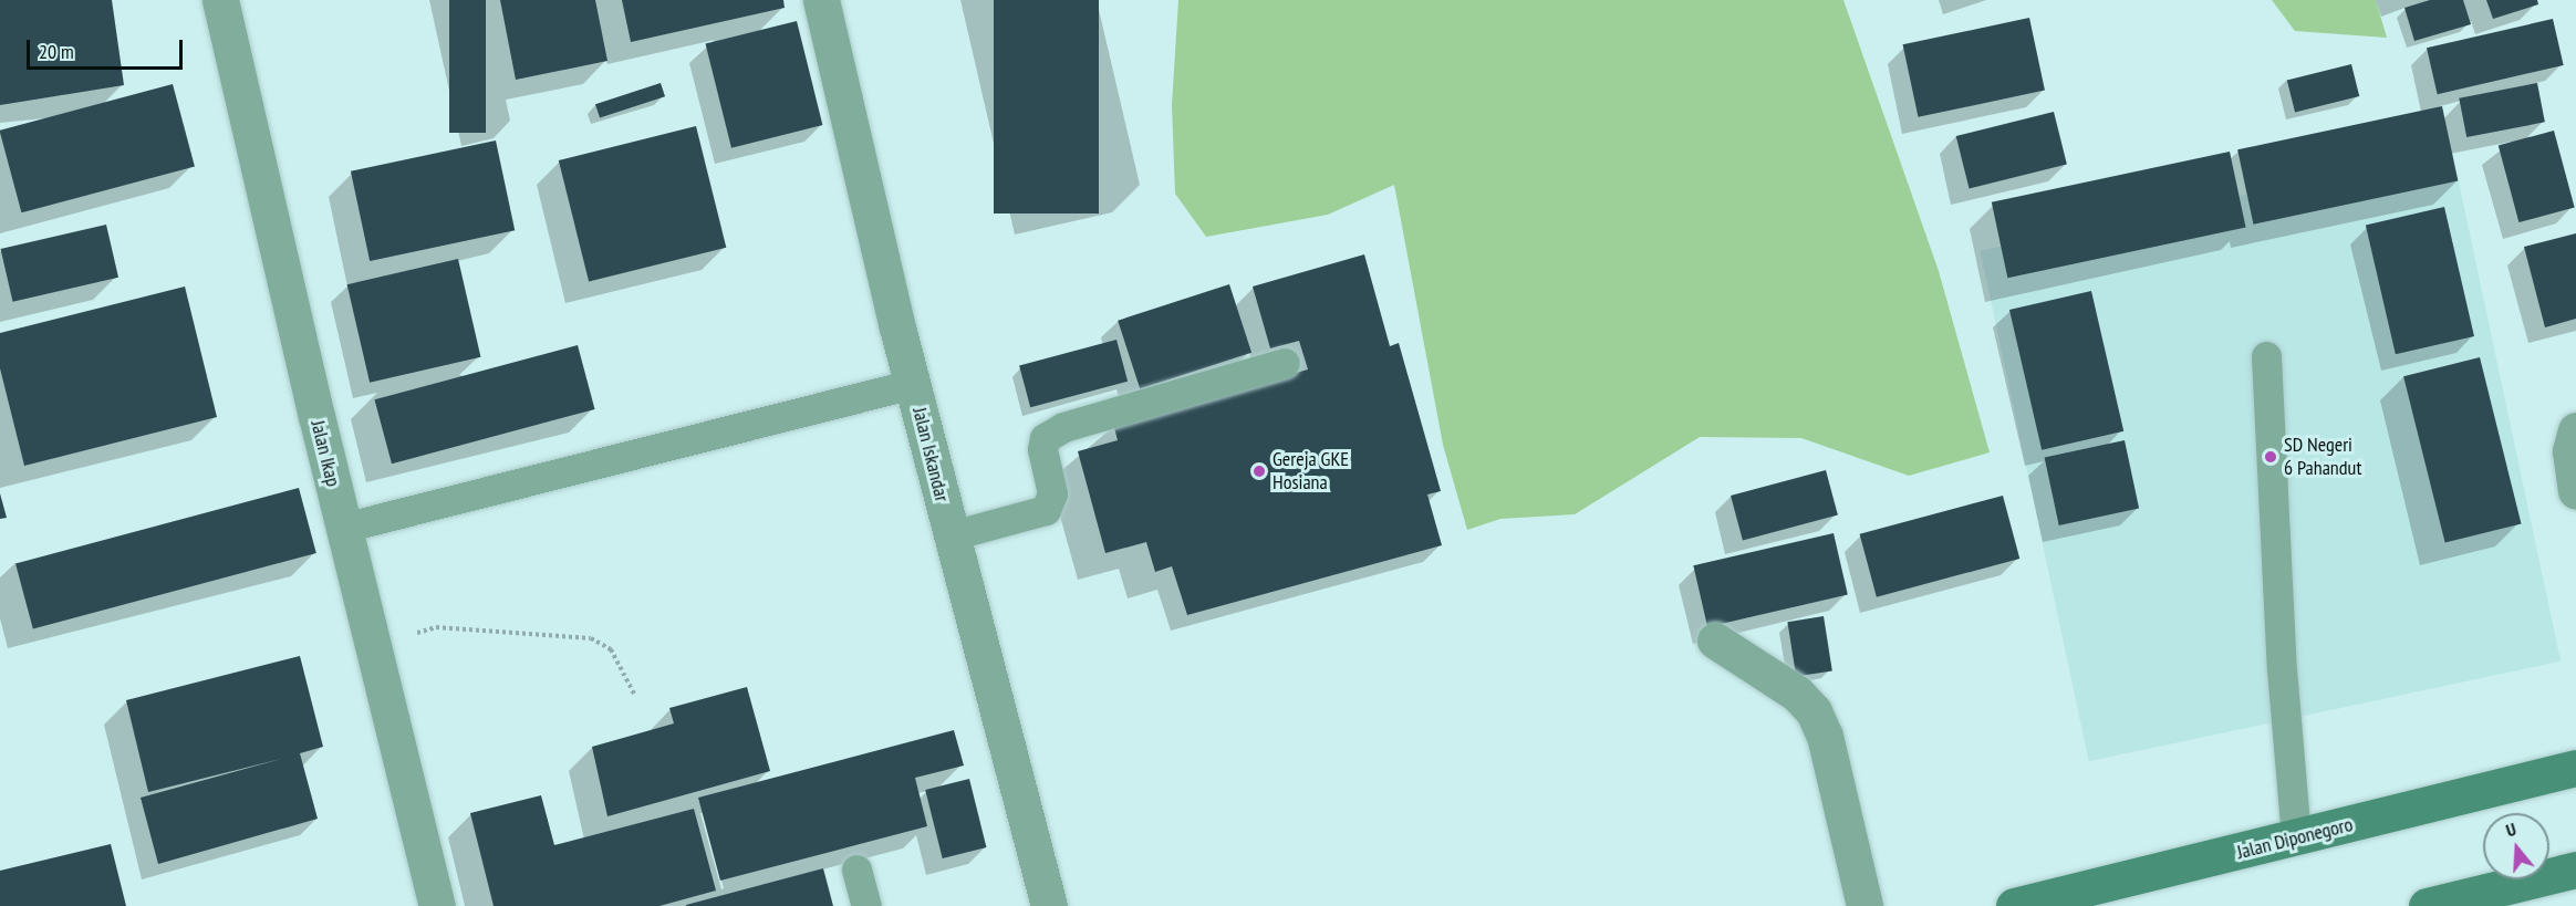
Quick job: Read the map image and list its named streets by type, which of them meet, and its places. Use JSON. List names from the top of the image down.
{
  "streets": {
    "main road": ["Jalan Diponegoro"],
    "street": ["Jalan Ikap", "Jalan Iskandar"]
  },
  "places": ["SD Negeri 6 Pahandut", "Gereja GKE Hosiana"],
  "scale_bar": "20 m",
  "north": "top"
}
